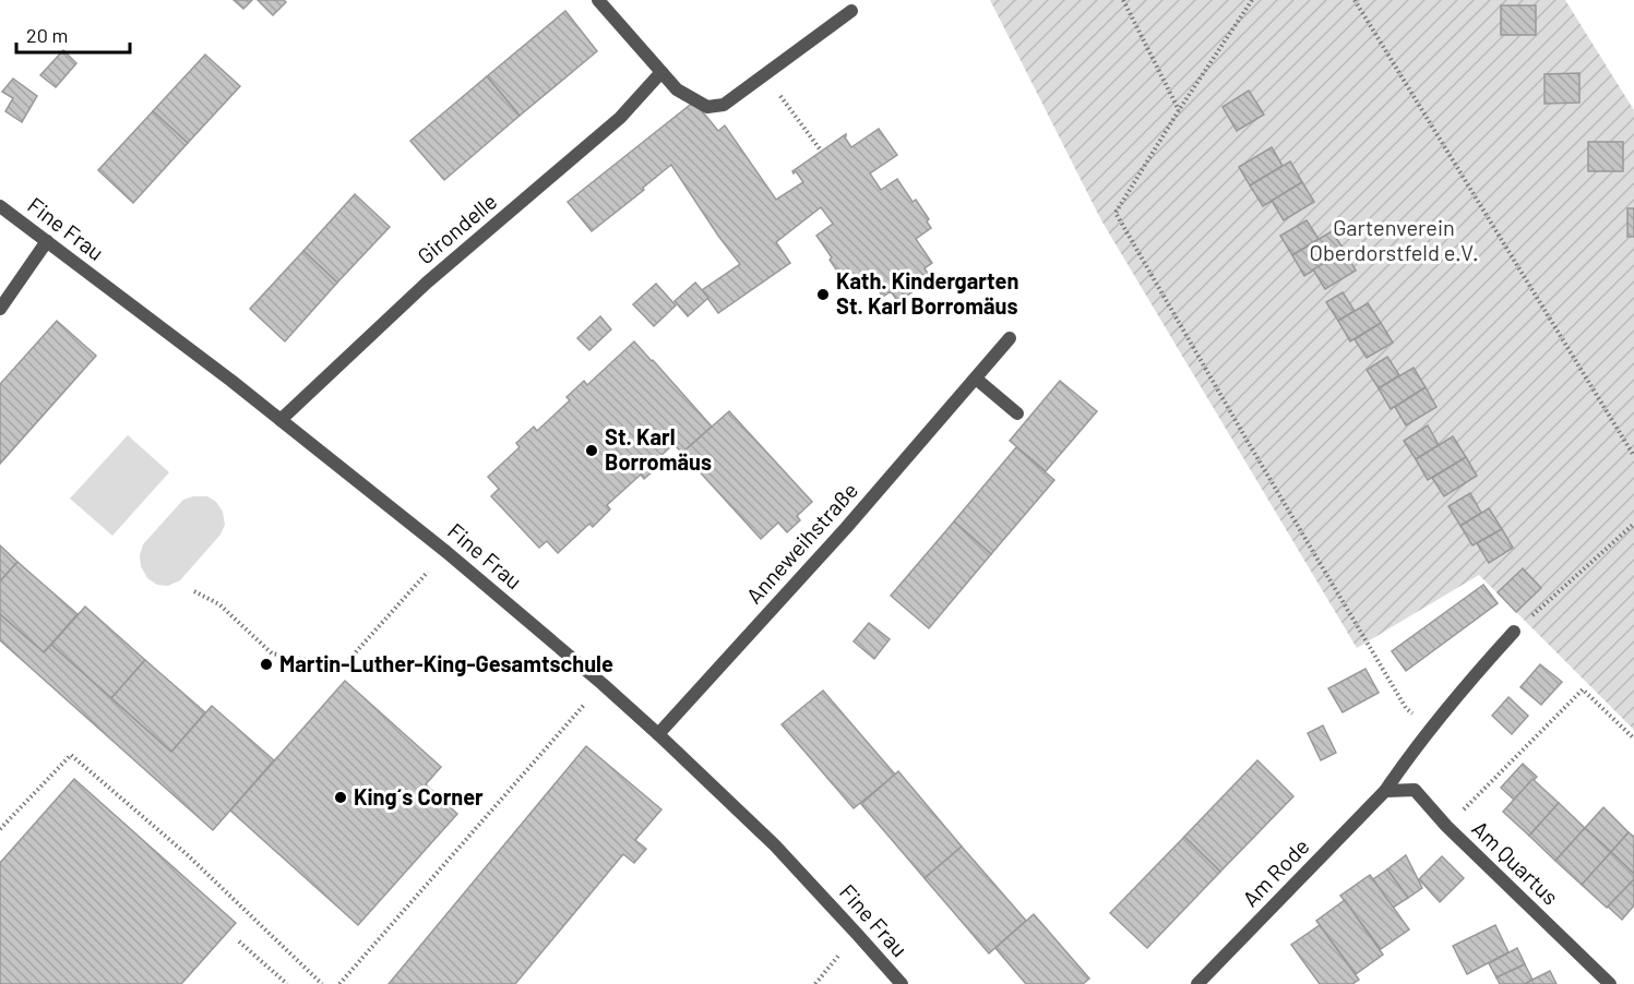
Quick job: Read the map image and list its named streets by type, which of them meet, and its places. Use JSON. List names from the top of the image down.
{
  "streets": {
    "street": [
      "Fine Frau",
      "Girondelle",
      "Anneweihstraße",
      "Am Quartus",
      "Am Rode"
    ]
  },
  "crossings": [
    ["Fine Frau", "Girondelle"],
    ["Fine Frau", "Anneweihstraße"],
    ["Am Quartus", "Am Rode"]
  ],
  "parks": ["Gartenverein Oberdorstfeld e.V."],
  "places": [
    "Kath. Kindergarten St. Karl Borromäus",
    "St. Karl Borromäus",
    "Martin-Luther-King-Gesamtschule",
    "King´s Corner"
  ],
  "scale_bar": "20 m"
}
